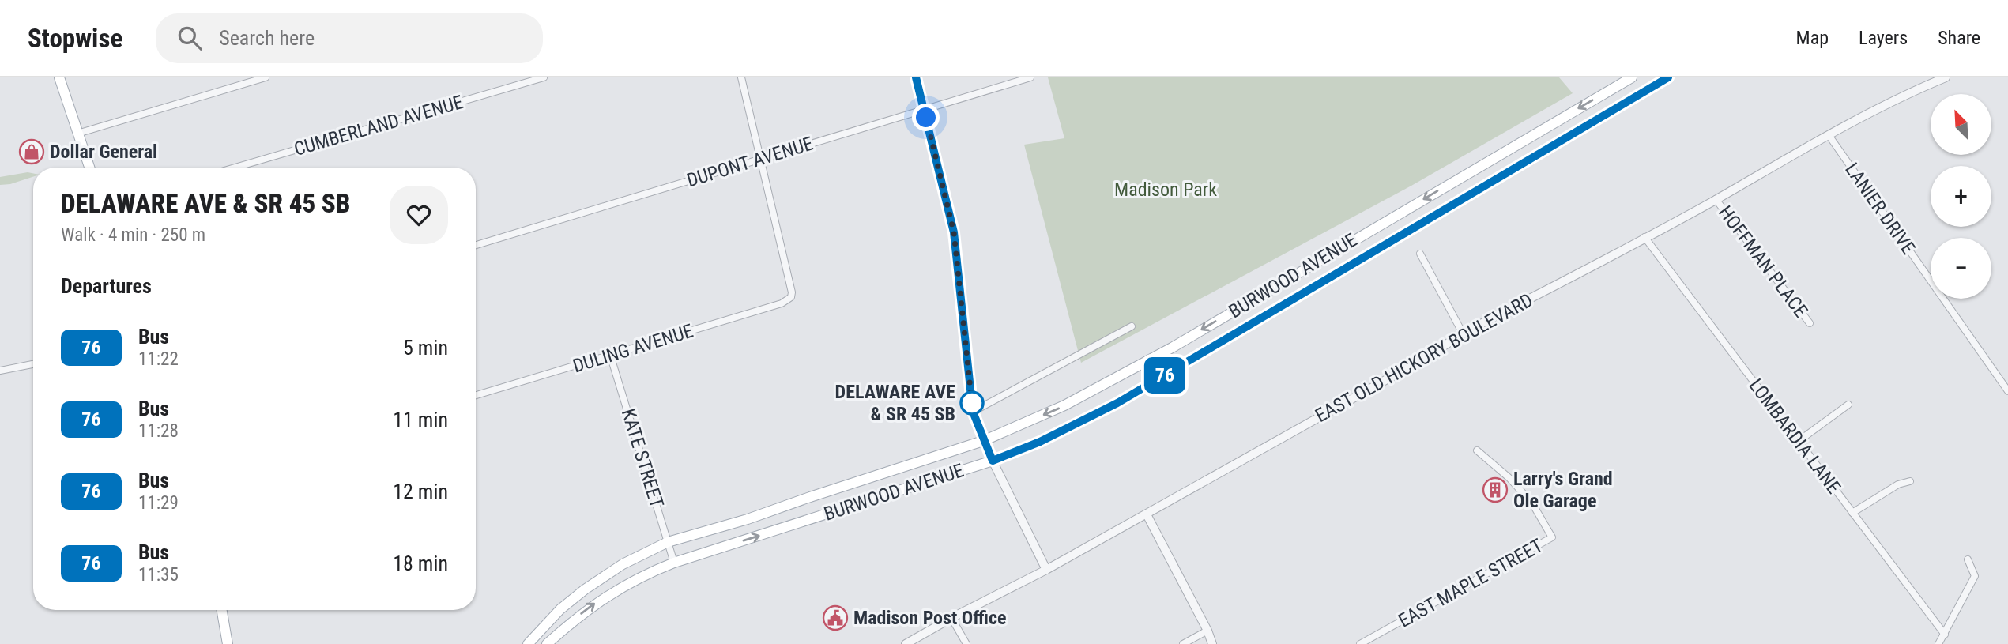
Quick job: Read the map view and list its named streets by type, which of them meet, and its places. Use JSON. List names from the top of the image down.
{
  "streets": {
    "main road": ["BURWOOD AVENUE"],
    "street": [
      "CUMBERLAND AVENUE",
      "DUPONT AVENUE",
      "LANIER DRIVE",
      "HOFFMAN PLACE",
      "DULING AVENUE",
      "EAST OLD HICKORY BOULEVARD",
      "LOMBARDIA LANE",
      "KATE STREET",
      "EAST MAPLE STREET"
    ]
  },
  "crossings": [
    ["DUPONT AVENUE", "DULING AVENUE"],
    ["LANIER DRIVE", "EAST OLD HICKORY BOULEVARD"],
    ["HOFFMAN PLACE", "EAST OLD HICKORY BOULEVARD"],
    ["BURWOOD AVENUE", "KATE STREET"],
    ["DULING AVENUE", "KATE STREET"],
    ["EAST OLD HICKORY BOULEVARD", "LOMBARDIA LANE"]
  ],
  "parks": ["Madison Park"],
  "places": {
    "shop": ["Dollar General"],
    "other": ["DELAWARE AVE & SR 45 SB"],
    "building": ["Larry's Grand Ole Garage"],
    "public building": ["Madison Post Office"]
  },
  "lines": ["bus line 76"],
  "north": "top left",
  "page": {
    "header": "Stopwise",
    "search": "Search here",
    "nav": ["Map", "Layers", "Share"],
    "on_map": "76",
    "map_buttons": ["+", "−"],
    "heading": [
      ["DELAWARE AVE & SR 45 SB", "Walk · 4 min · 250 m"],
      "Departures"
    ],
    "list": [
      {
        "mark": "76",
        "name": "Bus",
        "note": "11:22",
        "value": "5 min"
      },
      {
        "mark": "76",
        "name": "Bus",
        "note": "11:28",
        "value": "11 min"
      },
      {
        "mark": "76",
        "name": "Bus",
        "note": "11:29",
        "value": "12 min"
      },
      {
        "mark": "76",
        "name": "Bus",
        "note": "11:35",
        "value": "18 min"
      }
    ]
  }
}
